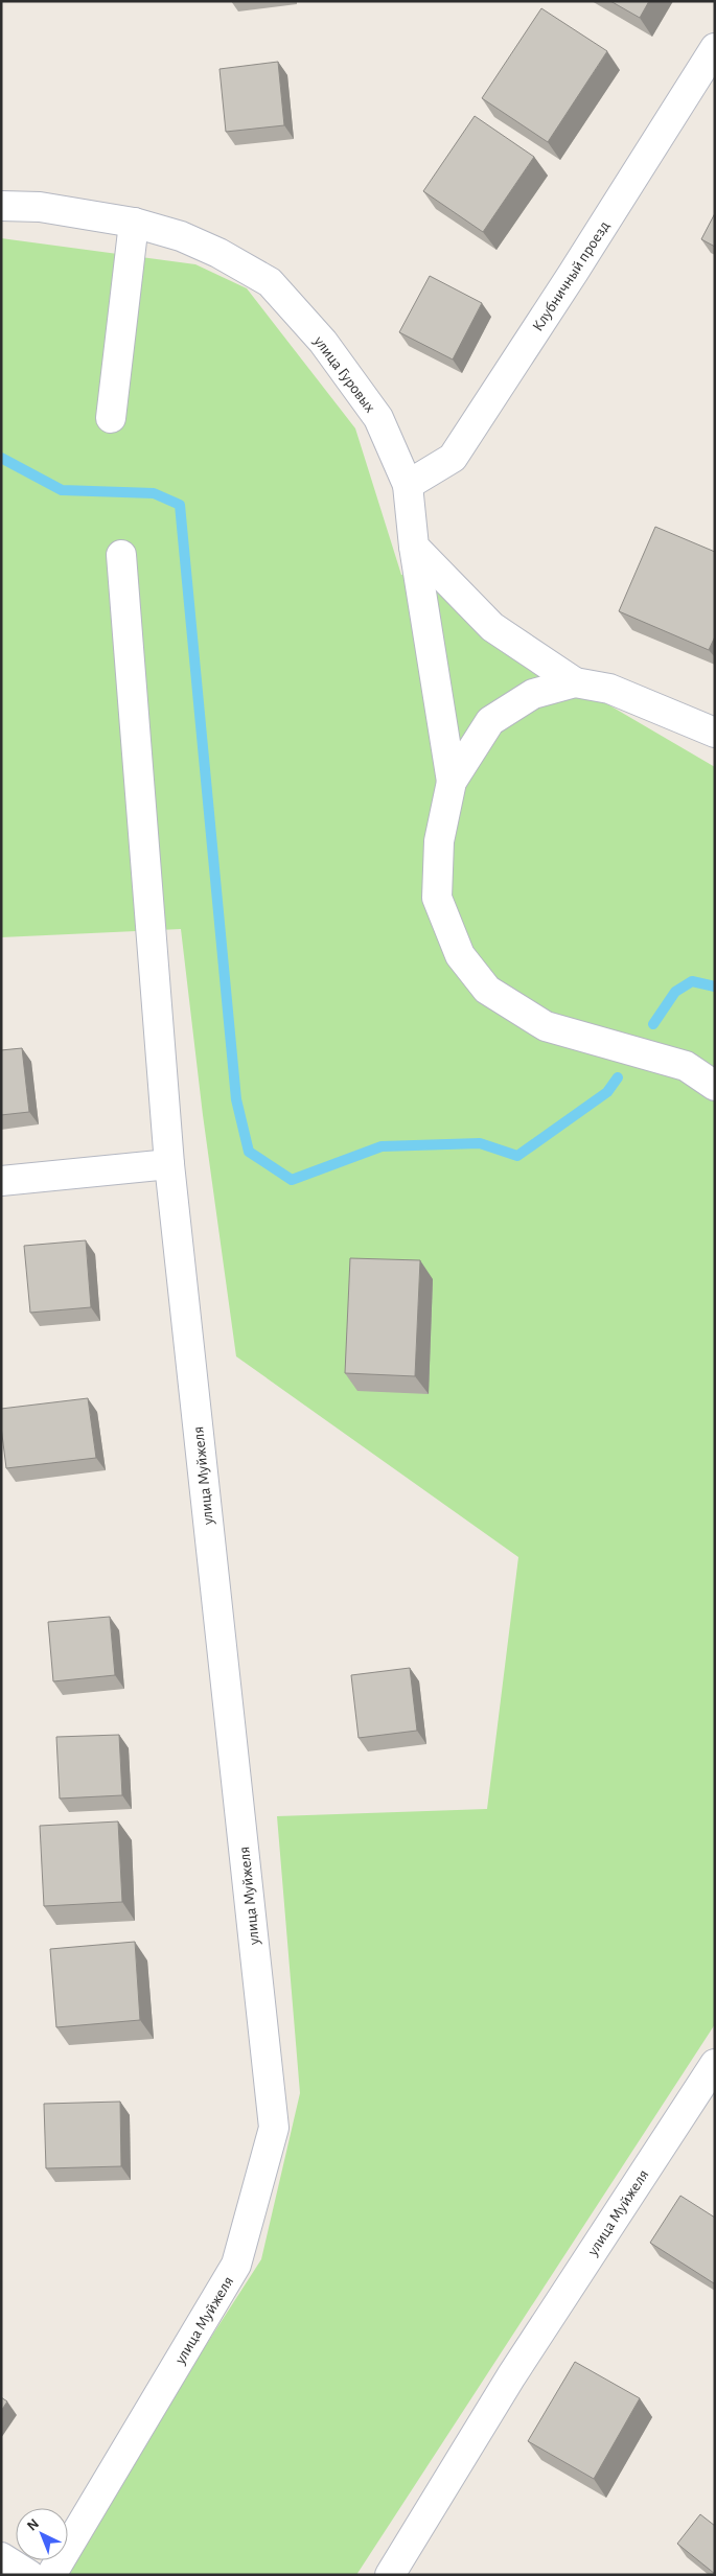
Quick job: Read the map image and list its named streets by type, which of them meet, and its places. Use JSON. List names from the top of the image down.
{
  "streets": {
    "street": ["Клубничный проезд", "улица Гуровых", "улица Муйжеля"]
  },
  "crossings": [
    ["Клубничный проезд", "улица Гуровых"]
  ],
  "north": "top left"
}
